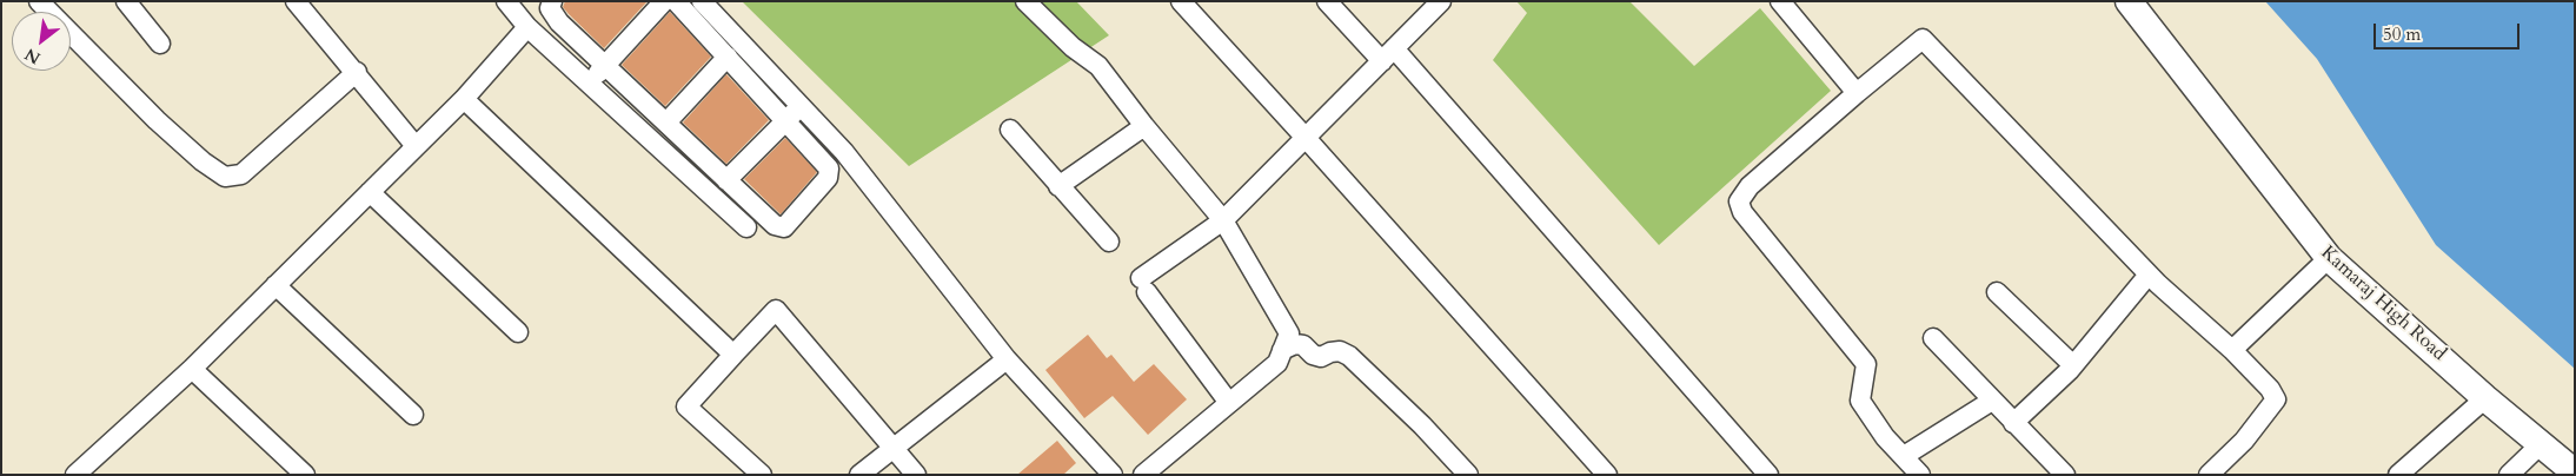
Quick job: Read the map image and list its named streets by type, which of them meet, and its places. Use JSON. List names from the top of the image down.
{
  "streets": {
    "street": ["Kamaraj High Road"]
  },
  "scale_bar": "50 m",
  "north": "bottom left"
}
